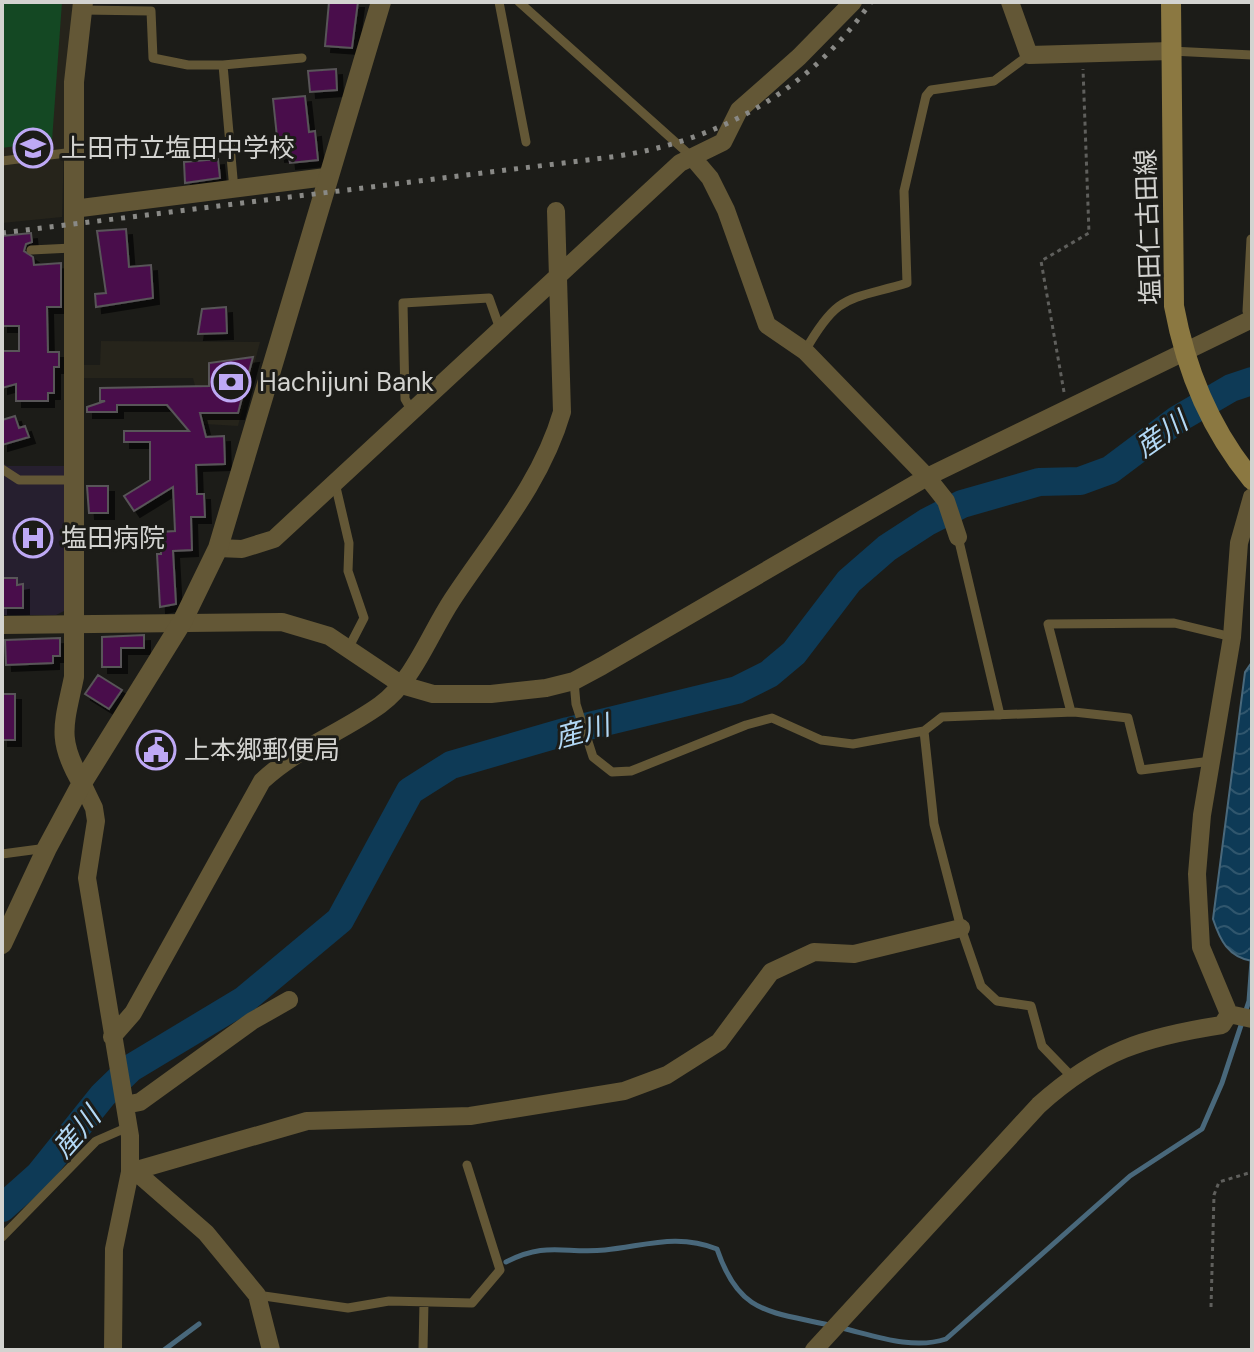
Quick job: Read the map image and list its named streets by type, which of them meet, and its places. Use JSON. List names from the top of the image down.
{
  "streets": {
    "main road": ["塩田仁古田線"]
  },
  "water": ["産川"],
  "places": {
    "school or university": ["上田市立塩田中学校"],
    "bank": ["Hachijuni Bank"],
    "hospital": ["塩田病院"],
    "public building": ["上本郷郵便局"]
  }
}
